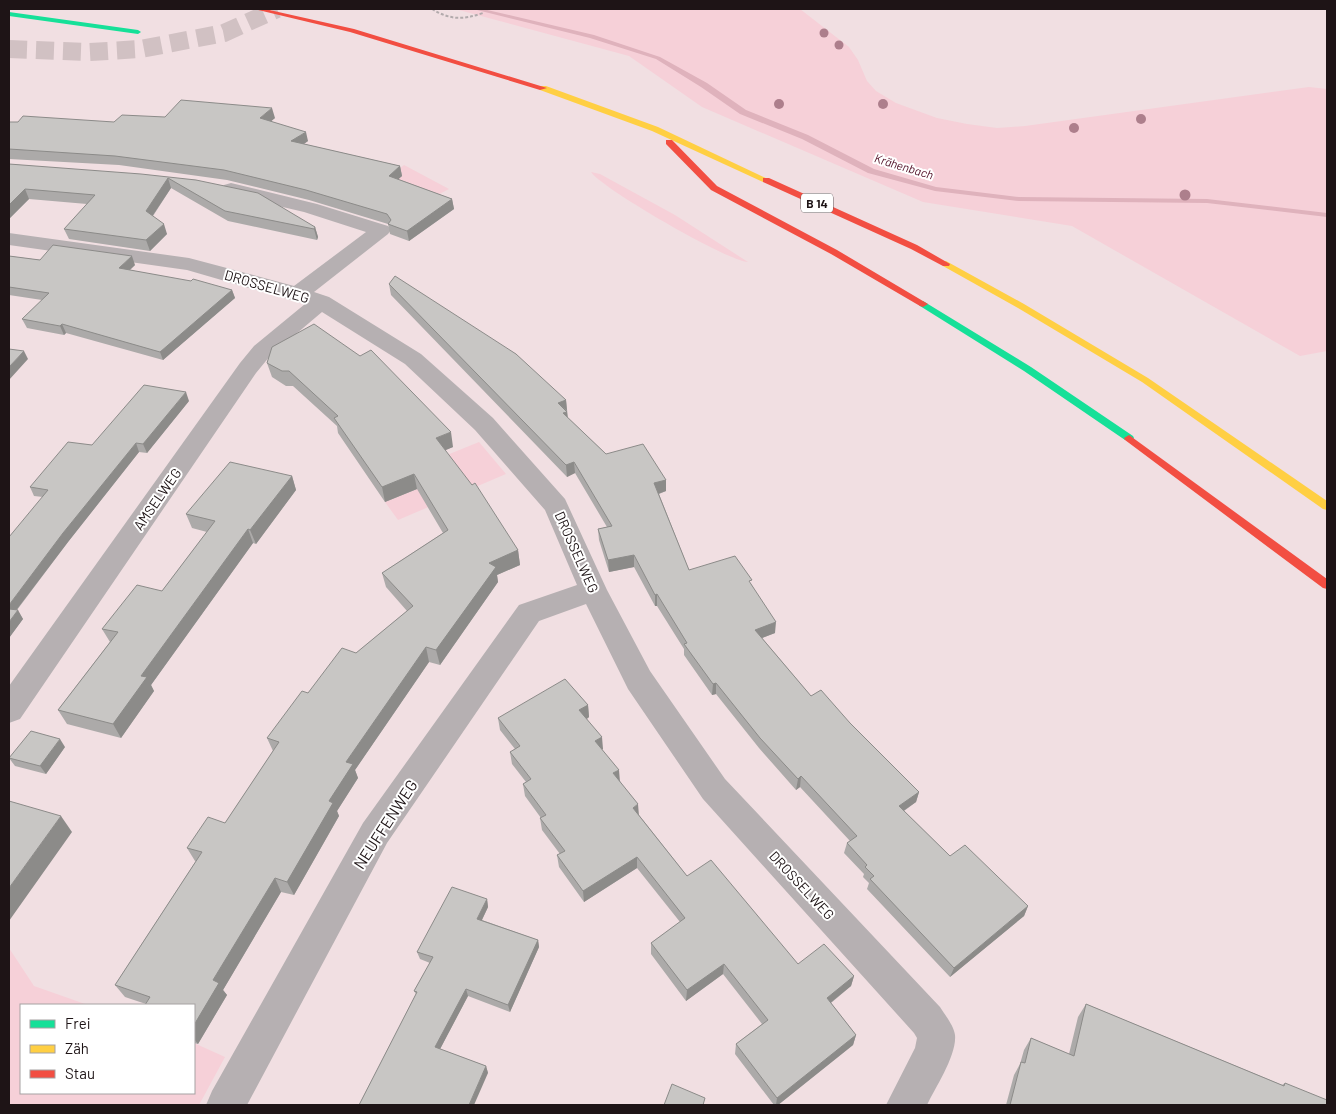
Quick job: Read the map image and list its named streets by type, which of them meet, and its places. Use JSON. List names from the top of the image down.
{
  "streets": {
    "main road": ["B 14"],
    "street": ["DROSSELWEG", "AMSELWEG", "NEUFFENWEG"]
  },
  "crossings": [
    ["DROSSELWEG", "AMSELWEG"],
    ["DROSSELWEG", "NEUFFENWEG"]
  ],
  "water": ["Krähenbach"],
  "legend": ["Frei", "Zäh", "Stau"]
}
